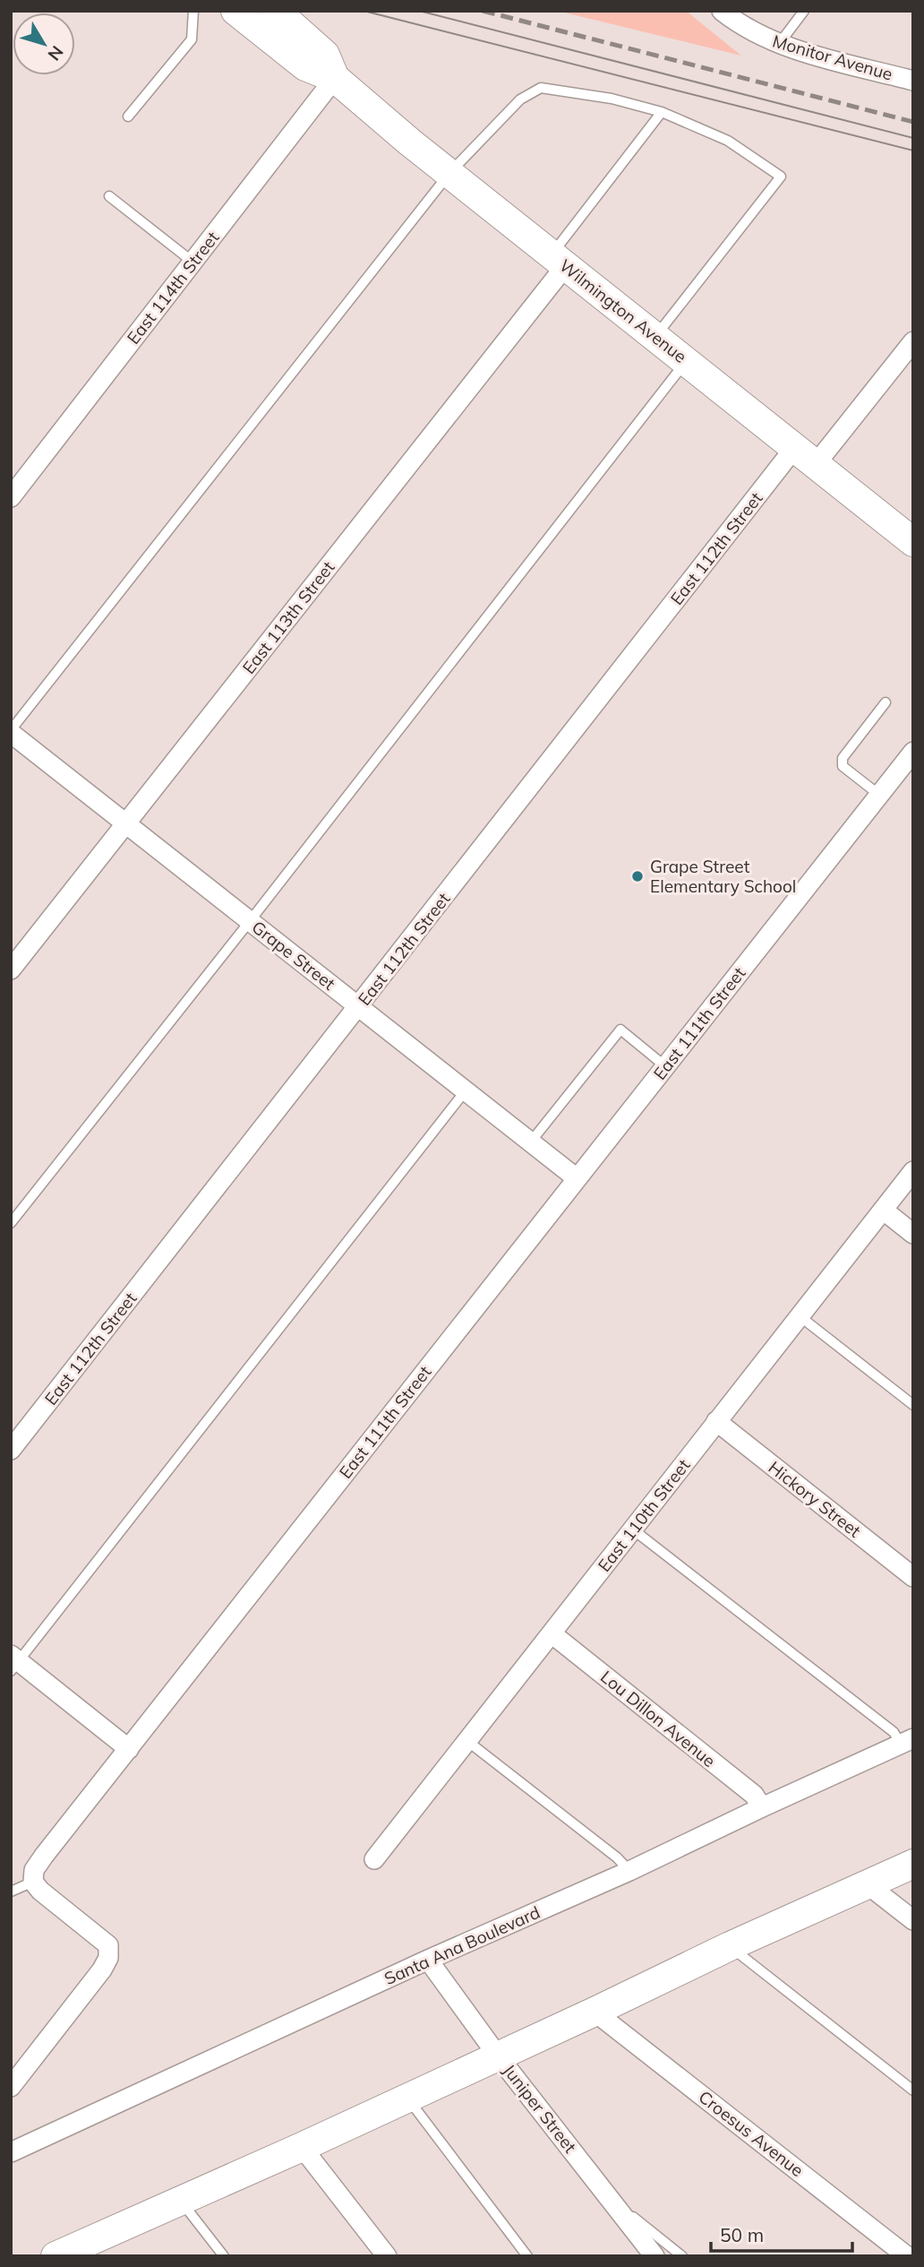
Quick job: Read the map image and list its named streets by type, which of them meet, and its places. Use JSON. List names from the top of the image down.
{
  "streets": {
    "main road": ["Wilmington Avenue"],
    "street": [
      "Monitor Avenue",
      "East 114th Street",
      "East 112th Street",
      "East 113th Street",
      "Grape Street",
      "East 111th Street",
      "Hickory Street",
      "East 110th Street",
      "Lou Dillon Avenue",
      "Santa Ana Boulevard",
      "Juniper Street",
      "Croesus Avenue"
    ]
  },
  "crossings": [
    ["East 114th Street", "Wilmington Avenue"],
    ["Wilmington Avenue", "East 112th Street"],
    ["Wilmington Avenue", "East 113th Street"],
    ["East 112th Street", "Grape Street"],
    ["East 113th Street", "Grape Street"],
    ["Grape Street", "East 111th Street"],
    ["Hickory Street", "East 110th Street"],
    ["East 110th Street", "Lou Dillon Avenue"],
    ["Lou Dillon Avenue", "Santa Ana Boulevard"],
    ["Santa Ana Boulevard", "Juniper Street"]
  ],
  "places": ["Grape Street Elementary School"],
  "scale_bar": "50 m",
  "north": "bottom right"
}
